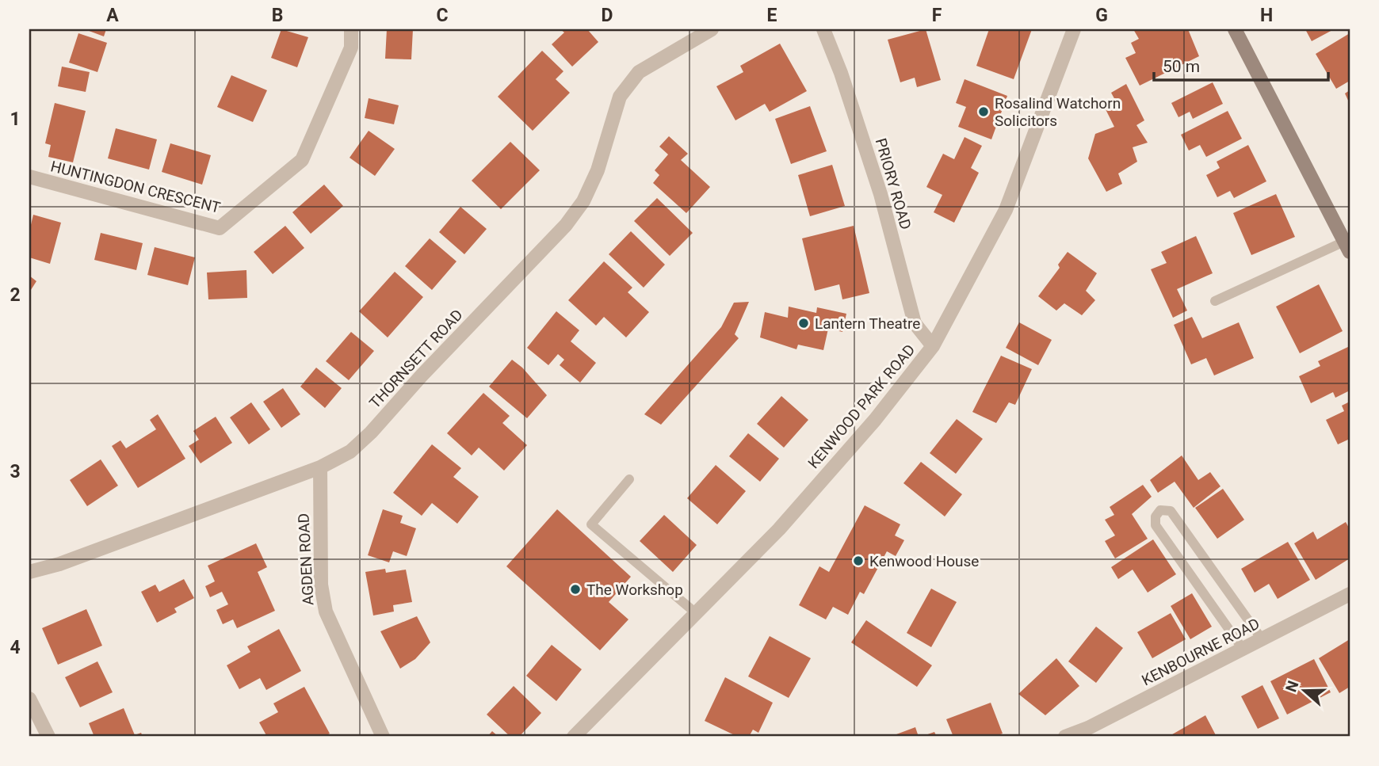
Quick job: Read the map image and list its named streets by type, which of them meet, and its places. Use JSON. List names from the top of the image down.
{
  "streets": {
    "street": [
      "PRIORY ROAD",
      "HUNTINGDON CRESCENT",
      "THORNSETT ROAD",
      "KENWOOD PARK ROAD",
      "AGDEN ROAD",
      "KENBOURNE ROAD"
    ]
  },
  "crossings": [
    ["PRIORY ROAD", "KENWOOD PARK ROAD"],
    ["THORNSETT ROAD", "AGDEN ROAD"]
  ],
  "places": [
    "Rosalind Watchorn Solicitors",
    "Lantern Theatre",
    "Kenwood House",
    "The Workshop"
  ],
  "scale_bar": "50 m",
  "north": "left",
  "grid": {
    "columns": [
      "A",
      "B",
      "C",
      "D",
      "E",
      "F",
      "G",
      "H"
    ],
    "rows": [
      "1",
      "2",
      "3",
      "4"
    ]
  }
}
